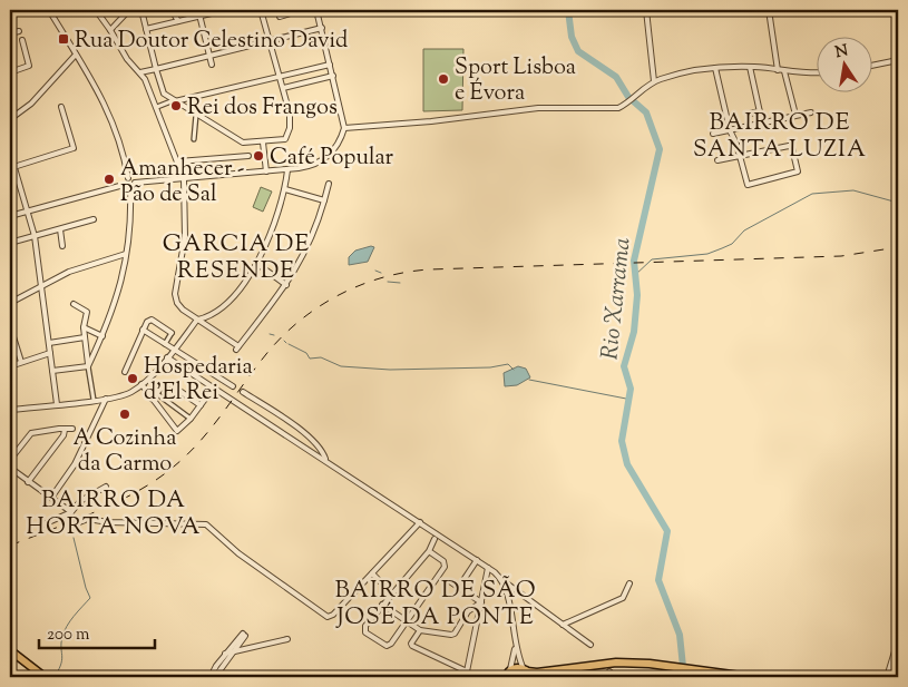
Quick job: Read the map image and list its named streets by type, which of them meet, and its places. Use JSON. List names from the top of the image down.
{
  "districts": [
    "BAIRRO DE SANTA LUZIA",
    "GARCIA DE RESENDE",
    "BAIRRO DA HORTA NOVA",
    "BAIRRO DE SÃO JOSÉ DA PONTE"
  ],
  "water": ["Rio Xarrama"],
  "places": {
    "transit": ["Rua Doutor Celestino David"],
    "other": [
      "Sport Lisboa e Évora",
      "Rei dos Frangos",
      "Café Popular",
      "Amanhecer - Pão de Sal",
      "Hospedaria d'El Rei",
      "A Cozinha da Carmo"
    ]
  },
  "scale_bar": "200 m",
  "north": "top"
}
